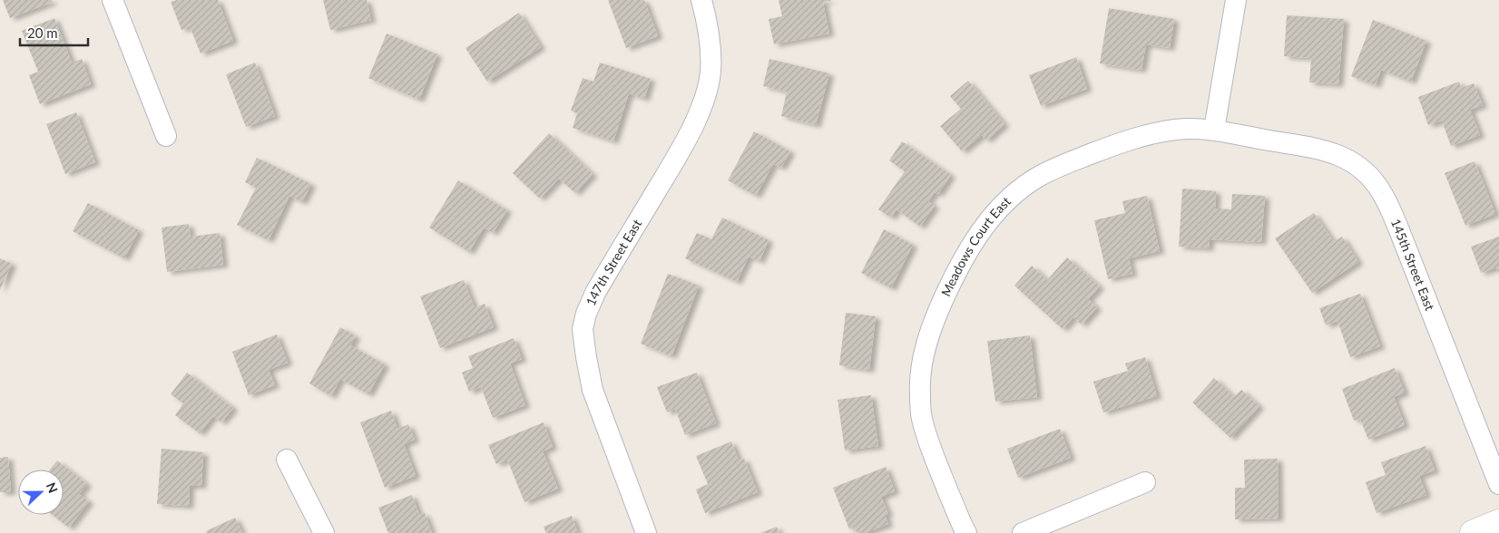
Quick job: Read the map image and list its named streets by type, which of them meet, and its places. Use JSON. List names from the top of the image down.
{
  "streets": {
    "street": ["Meadows Court East", "147th Street East", "145th Street East"]
  },
  "crossings": [
    ["Meadows Court East", "145th Street East"]
  ],
  "scale_bar": "20 m",
  "north": "right"
}
